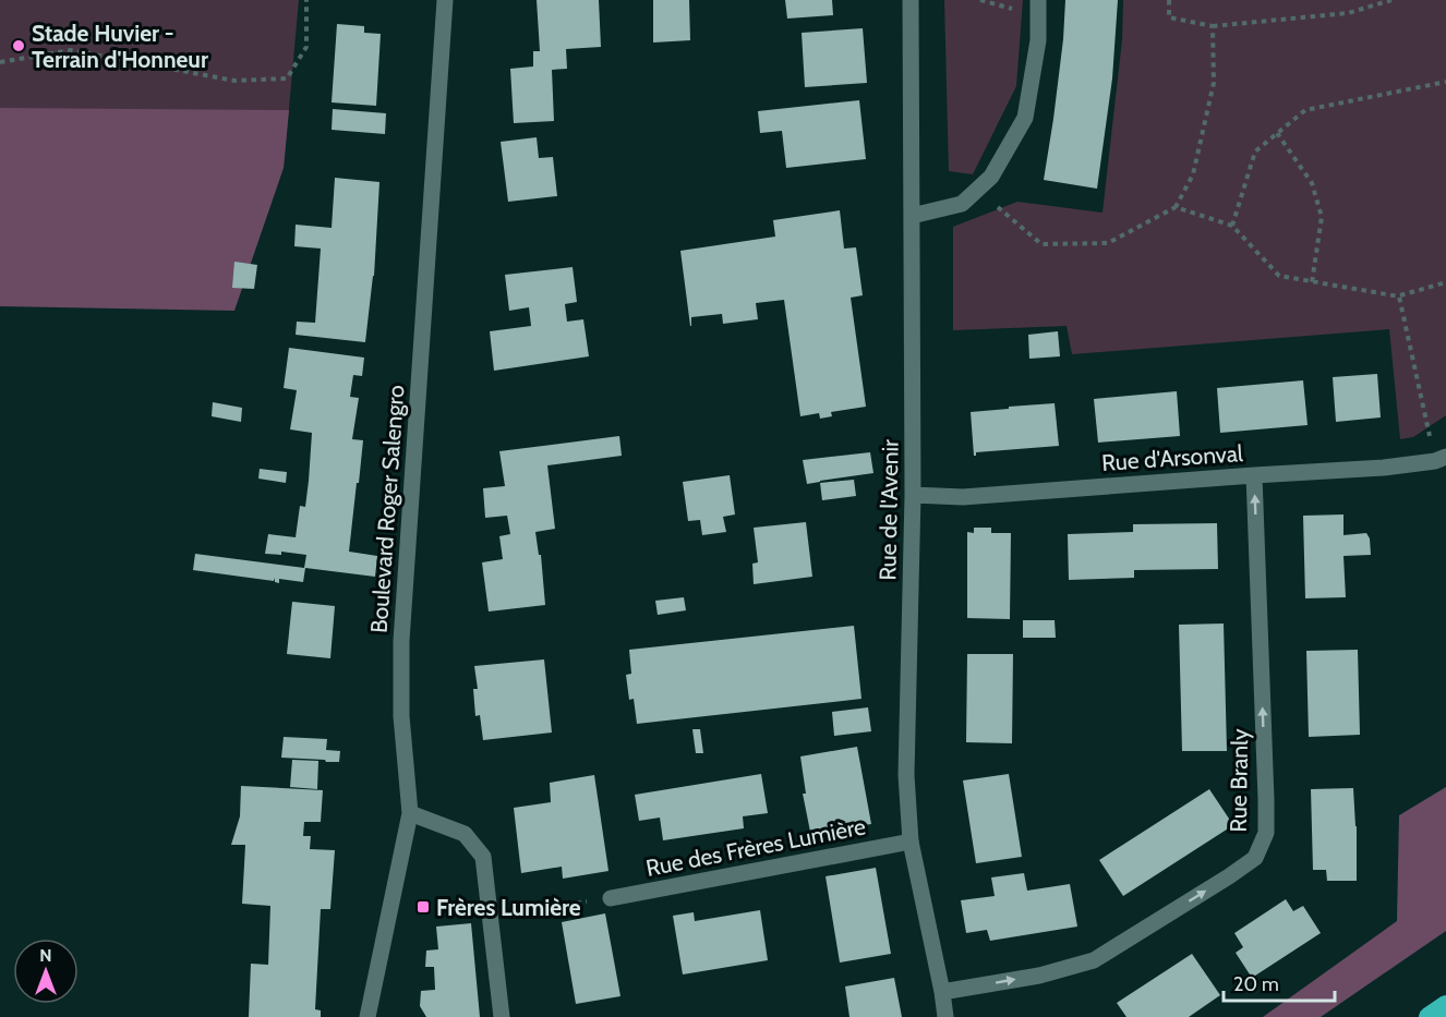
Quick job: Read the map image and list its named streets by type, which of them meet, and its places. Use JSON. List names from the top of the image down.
{
  "streets": {
    "street": [
      "Rue d'Arsonval",
      "Boulevard Roger Salengro",
      "Rue de l'Avenir",
      "Rue Branly",
      "Rue des Frères Lumière"
    ]
  },
  "crossings": [
    ["Rue d'Arsonval", "Rue de l'Avenir"],
    ["Rue d'Arsonval", "Rue Branly"],
    ["Rue de l'Avenir", "Rue Branly"],
    ["Rue de l'Avenir", "Rue des Frères Lumière"]
  ],
  "one_way": ["Rue Branly"],
  "places": {
    "other": ["Stade Huvier - Terrain d'Honneur"],
    "transit": ["Frères Lumière"]
  },
  "scale_bar": "20 m",
  "north": "top"
}
